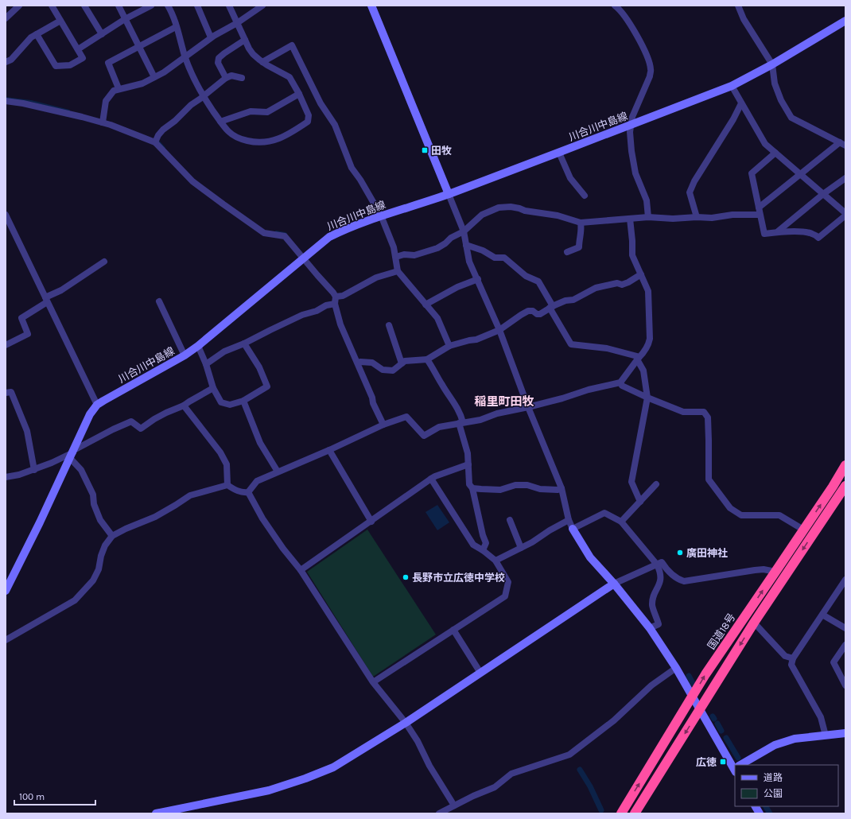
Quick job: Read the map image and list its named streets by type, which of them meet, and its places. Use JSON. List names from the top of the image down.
{
  "streets": {
    "highway": ["国道18号"],
    "street": ["川合川中島線"]
  },
  "districts": ["稲里町田牧"],
  "places": {
    "transit": ["田牧", "広徳"],
    "other": ["廣田神社", "長野市立広徳中学校"]
  },
  "legend": ["道路", "公園"],
  "scale_bar": "100 m"
}
